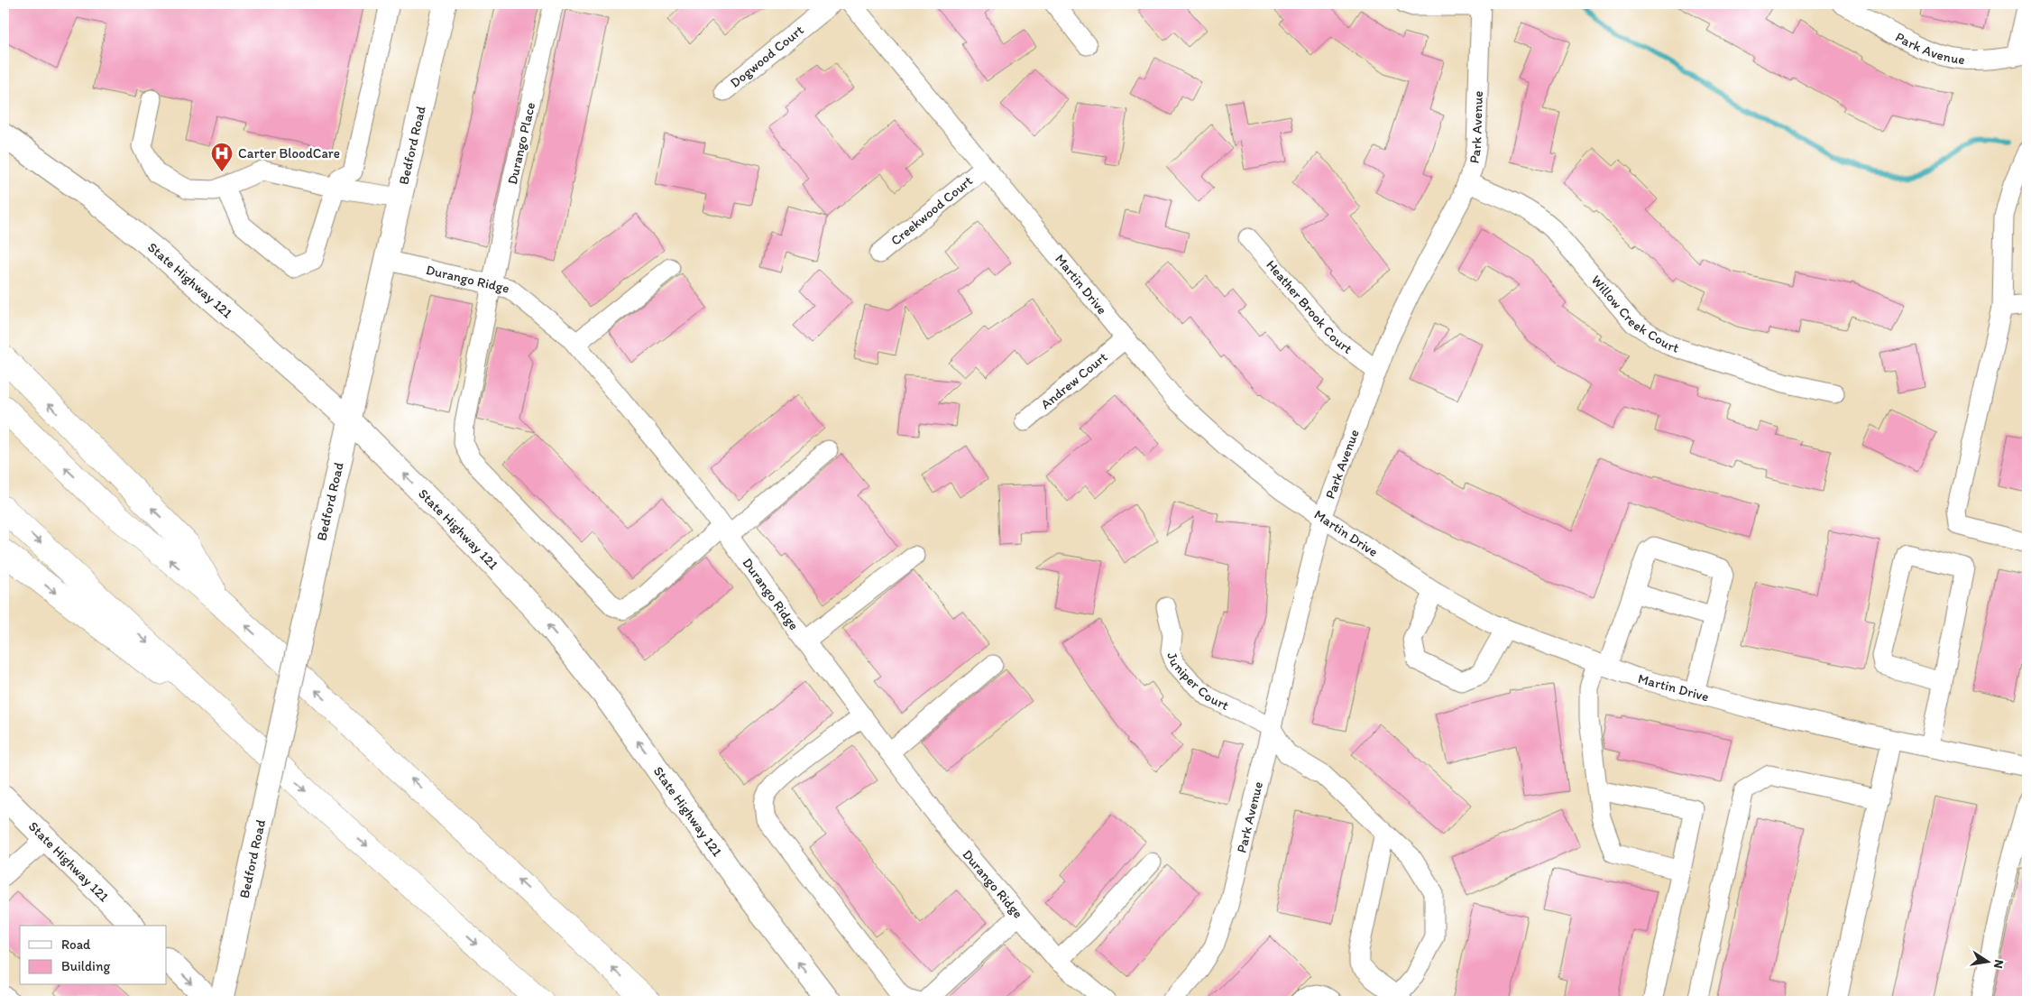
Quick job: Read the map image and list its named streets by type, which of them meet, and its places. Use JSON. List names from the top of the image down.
{
  "streets": {
    "main road": ["Bedford Road", "State Highway 121"],
    "street": [
      "Park Avenue",
      "Dogwood Court",
      "Durango Place",
      "Creekwood Court",
      "Durango Ridge",
      "Martin Drive",
      "Heather Brook Court",
      "Willow Creek Court",
      "Andrew Court",
      "Juniper Court"
    ]
  },
  "crossings": [
    ["Park Avenue", "Martin Drive"],
    ["Park Avenue", "Heather Brook Court"],
    ["Park Avenue", "Willow Creek Court"],
    ["Park Avenue", "Juniper Court"],
    ["Durango Place", "Durango Ridge"],
    ["Bedford Road", "State Highway 121"],
    ["Bedford Road", "Durango Ridge"],
    ["Creekwood Court", "Martin Drive"],
    ["Martin Drive", "Andrew Court"]
  ],
  "one_way": ["State Highway 121"],
  "places": {
    "hospital": ["Carter BloodCare"]
  },
  "legend": ["Road", "Building"],
  "north": "right"
}
